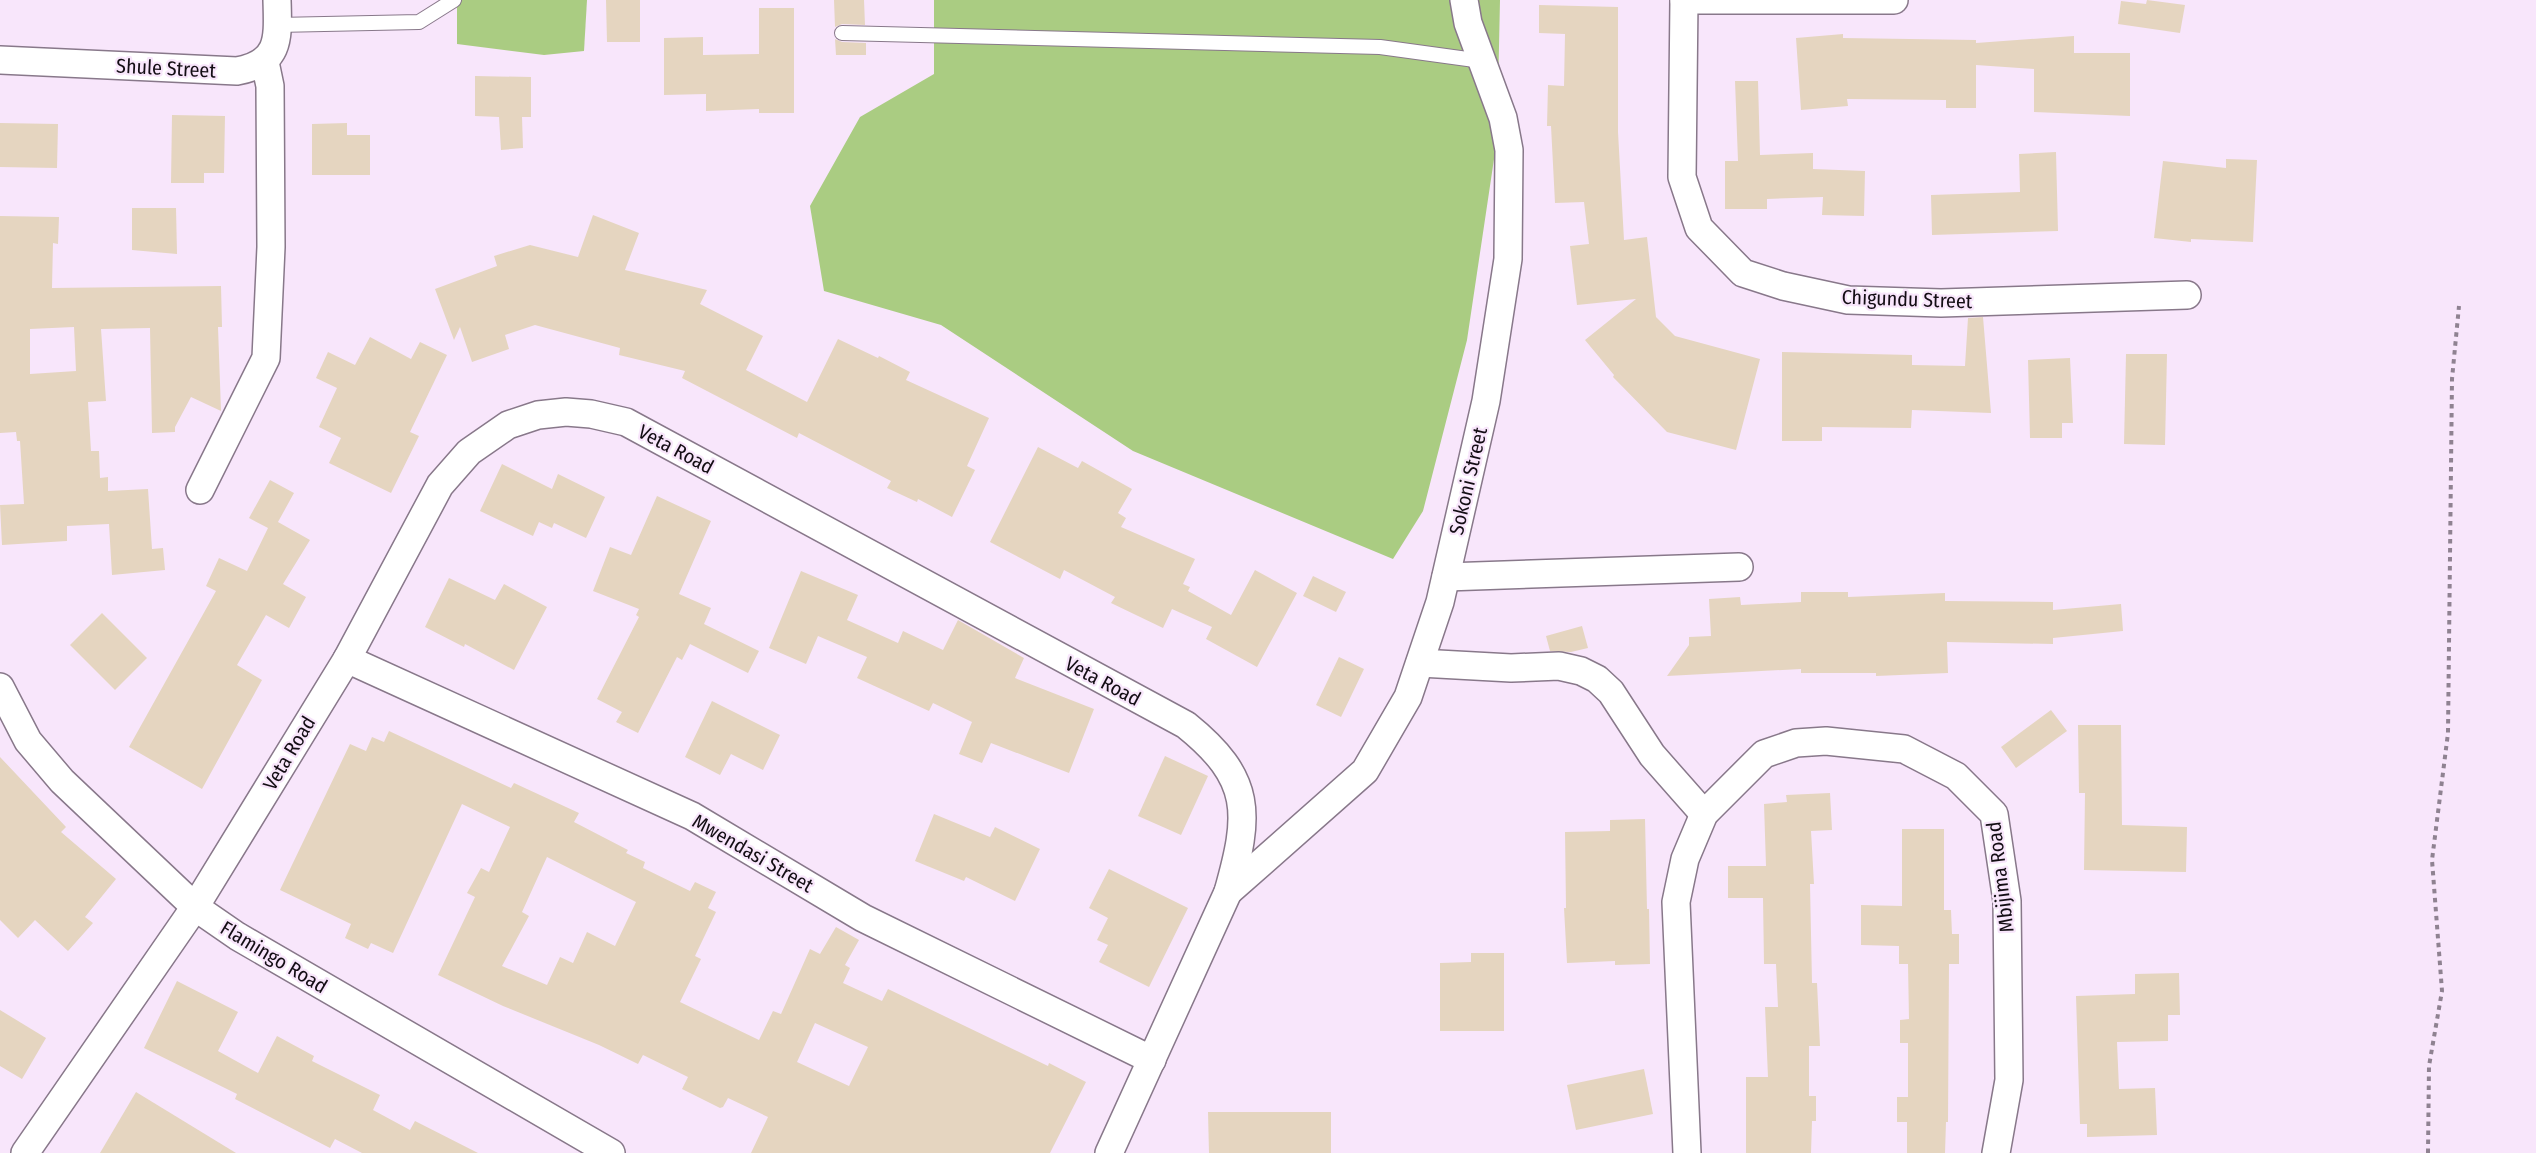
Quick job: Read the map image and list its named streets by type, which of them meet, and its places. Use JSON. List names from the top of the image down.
{
  "streets": {
    "street": [
      "Shule Street",
      "Chigundu Street",
      "Veta Road",
      "Sokoni Street",
      "Mwendasi Street",
      "Mbijima Road",
      "Flamingo Road"
    ]
  },
  "crossings": [
    ["Veta Road", "Sokoni Street"],
    ["Veta Road", "Mwendasi Street"],
    ["Veta Road", "Flamingo Road"]
  ]
}
